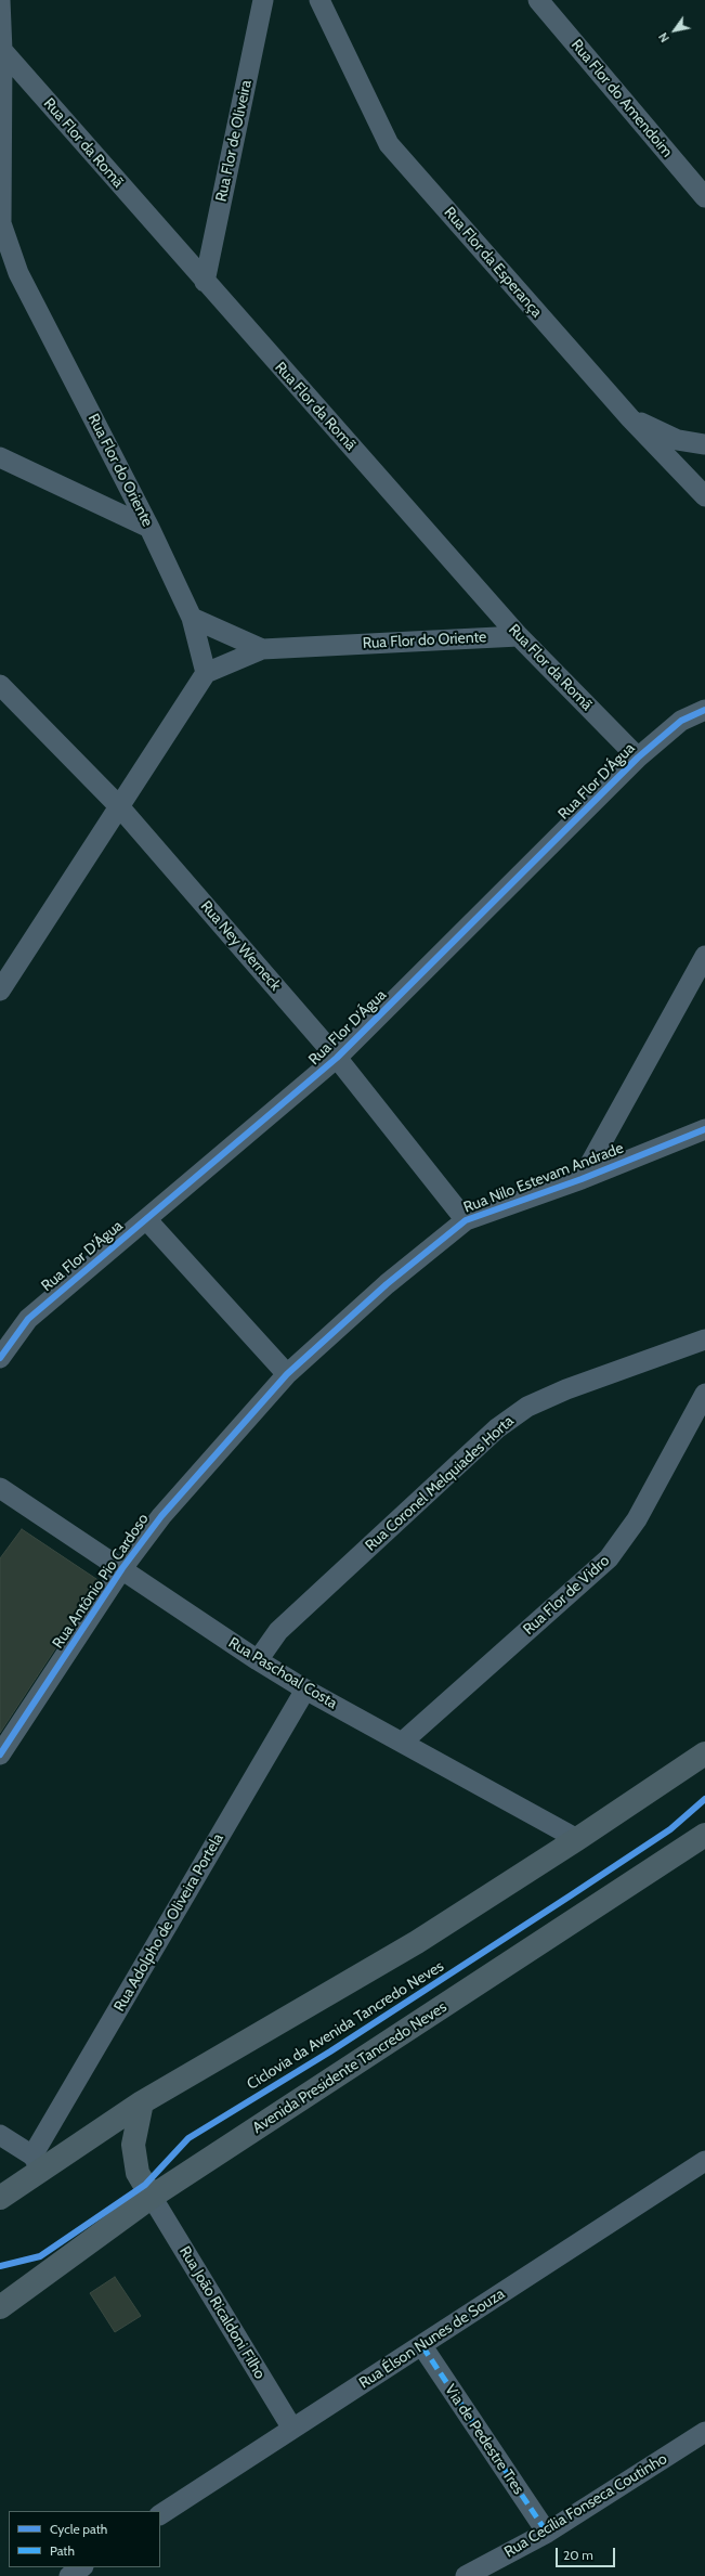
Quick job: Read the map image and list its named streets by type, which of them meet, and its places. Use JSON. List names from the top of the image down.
{
  "streets": {
    "main road": ["Avenida Presidente Tancredo Neves"],
    "street": [
      "Rua Flor do Amendoim",
      "Rua Flor de Oliveira",
      "Rua Flor da Romã",
      "Rua Flor da Esperança",
      "Rua Flor do Oriente",
      "Rua Flor D'Água",
      "Rua Ney Werneck",
      "Rua Nilo Estevam Andrade",
      "Rua Coronel Melquiades Horta",
      "Rua Antônio Pio Cardoso",
      "Rua Flor de Vidro",
      "Rua Paschoal Costa",
      "Rua Adolpho de Oliveira Portela",
      "Rua João Ricaldoni Filho",
      "Rua Élson Nunes de Souza",
      "Via de Pedestre Tres",
      "Rua Cecília Fonseca Coutinho"
    ],
    "cycle path": ["Ciclovia da Avenida Tancredo Neves"]
  },
  "crossings": [
    ["Rua Flor de Oliveira", "Rua Flor da Romã"],
    ["Rua Flor da Romã", "Rua Flor do Oriente"],
    ["Rua Flor da Romã", "Rua Flor D'Água"],
    ["Rua Flor D'Água", "Rua Ney Werneck"],
    ["Rua Ney Werneck", "Rua Nilo Estevam Andrade"],
    ["Rua Nilo Estevam Andrade", "Rua Antônio Pio Cardoso"],
    ["Rua Coronel Melquiades Horta", "Rua Paschoal Costa"],
    ["Rua Antônio Pio Cardoso", "Rua Paschoal Costa"],
    ["Rua Flor de Vidro", "Rua Paschoal Costa"],
    ["Rua Paschoal Costa", "Rua Adolpho de Oliveira Portela"],
    ["Avenida Presidente Tancredo Neves", "Rua João Ricaldoni Filho"],
    ["Rua João Ricaldoni Filho", "Rua Élson Nunes de Souza"],
    ["Rua Élson Nunes de Souza", "Via de Pedestre Tres"],
    ["Via de Pedestre Tres", "Rua Cecília Fonseca Coutinho"]
  ],
  "legend": ["Cycle path", "Path"],
  "scale_bar": "20 m",
  "north": "bottom left"
}
